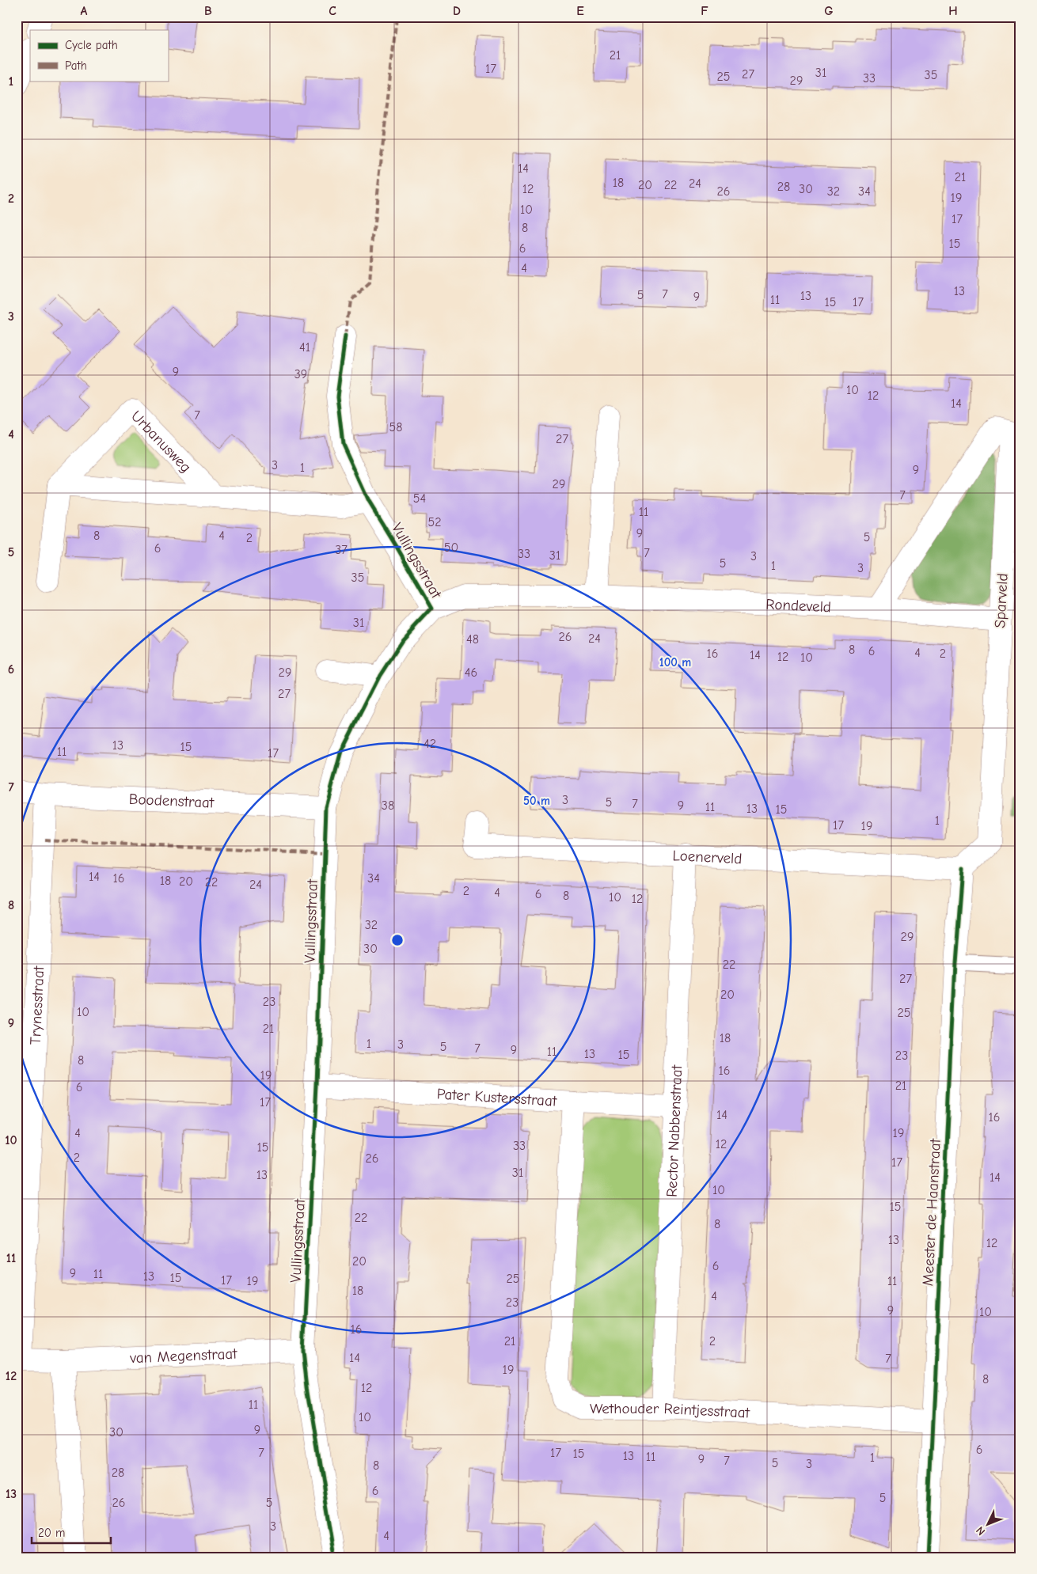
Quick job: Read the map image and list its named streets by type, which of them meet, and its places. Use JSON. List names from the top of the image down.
{
  "streets": {
    "street": [
      "Urbanusweg",
      "Vullingsstraat",
      "Sparveld",
      "Rondeveld",
      "Boodenstraat",
      "Loenerveld",
      "Trynesstraat",
      "Pater Kustersstraat",
      "Rector Nabbenstraat",
      "Meester de Haanstraat",
      "van Megenstraat",
      "Wethouder Reintjesstraat"
    ]
  },
  "crossings": [
    ["Urbanusweg", "Vullingsstraat"],
    ["Vullingsstraat", "Rondeveld"],
    ["Vullingsstraat", "Boodenstraat"],
    ["Vullingsstraat", "Pater Kustersstraat"],
    ["Vullingsstraat", "van Megenstraat"],
    ["Sparveld", "Rondeveld"],
    ["Sparveld", "Loenerveld"],
    ["Sparveld", "Meester de Haanstraat"],
    ["Boodenstraat", "Trynesstraat"],
    ["Loenerveld", "Rector Nabbenstraat"],
    ["Loenerveld", "Meester de Haanstraat"],
    ["Trynesstraat", "van Megenstraat"],
    ["Pater Kustersstraat", "Rector Nabbenstraat"],
    ["Pater Kustersstraat", "Wethouder Reintjesstraat"],
    ["Rector Nabbenstraat", "Wethouder Reintjesstraat"],
    ["Meester de Haanstraat", "Wethouder Reintjesstraat"]
  ],
  "house_numbers": [
    "21",
    "17",
    "31",
    "27",
    "35",
    "25",
    "33",
    "29",
    "14",
    "21",
    "18",
    "24",
    "20",
    "22",
    "28",
    "12",
    "30",
    "26",
    "32",
    "34",
    "19",
    "10",
    "17",
    "8",
    "15",
    "6",
    "4",
    "13",
    "7",
    "5",
    "13",
    "9",
    "11",
    "15",
    "17",
    "41",
    "9",
    "39",
    "10",
    "12",
    "14",
    "7",
    "58",
    "27",
    "3",
    "1",
    "9",
    "29",
    "7",
    "54",
    "11",
    "52",
    "9",
    "8",
    "4",
    "5",
    "2",
    "50",
    "6",
    "37",
    "7",
    "33",
    "31",
    "3",
    "5",
    "1",
    "3",
    "35",
    "31",
    "26",
    "24",
    "48",
    "8",
    "6",
    "4",
    "16",
    "2",
    "14",
    "12",
    "10",
    "29",
    "46",
    "27",
    "42",
    "13",
    "15",
    "11",
    "17",
    "3",
    "5",
    "7",
    "38",
    "9",
    "11",
    "13",
    "15",
    "1",
    "17",
    "19",
    "14",
    "16",
    "34",
    "18",
    "20",
    "22",
    "24",
    "2",
    "4",
    "6",
    "8",
    "10",
    "12",
    "32",
    "29",
    "30",
    "22",
    "27",
    "20",
    "23",
    "10",
    "25",
    "21",
    "18",
    "1",
    "3",
    "5",
    "7",
    "9",
    "11",
    "13",
    "15",
    "23",
    "8",
    "16",
    "19",
    "21",
    "6",
    "17",
    "14",
    "16",
    "4",
    "19",
    "12",
    "33",
    "15",
    "2",
    "26",
    "17",
    "31",
    "13",
    "14",
    "10",
    "15",
    "22",
    "8",
    "13",
    "12",
    "20",
    "6",
    "9",
    "11",
    "13",
    "15",
    "25",
    "17",
    "19",
    "11",
    "18",
    "4",
    "23",
    "9",
    "10",
    "16",
    "21",
    "2",
    "14",
    "7",
    "19",
    "8",
    "12",
    "11",
    "10",
    "9",
    "30",
    "6",
    "7",
    "17",
    "15",
    "13",
    "11",
    "1",
    "9",
    "7",
    "5",
    "3",
    "8",
    "28",
    "6",
    "5",
    "26",
    "5",
    "3",
    "4"
  ],
  "legend": ["Cycle path", "Path"],
  "scale_bar": "20 m",
  "north": "bottom left",
  "grid": {
    "columns": [
      "A",
      "B",
      "C",
      "D",
      "E",
      "F",
      "G",
      "H"
    ],
    "rows": [
      "1",
      "2",
      "3",
      "4",
      "5",
      "6",
      "7",
      "8",
      "9",
      "10",
      "11",
      "12",
      "13"
    ]
  },
  "rings": ["100 m", "50 m"]
}
